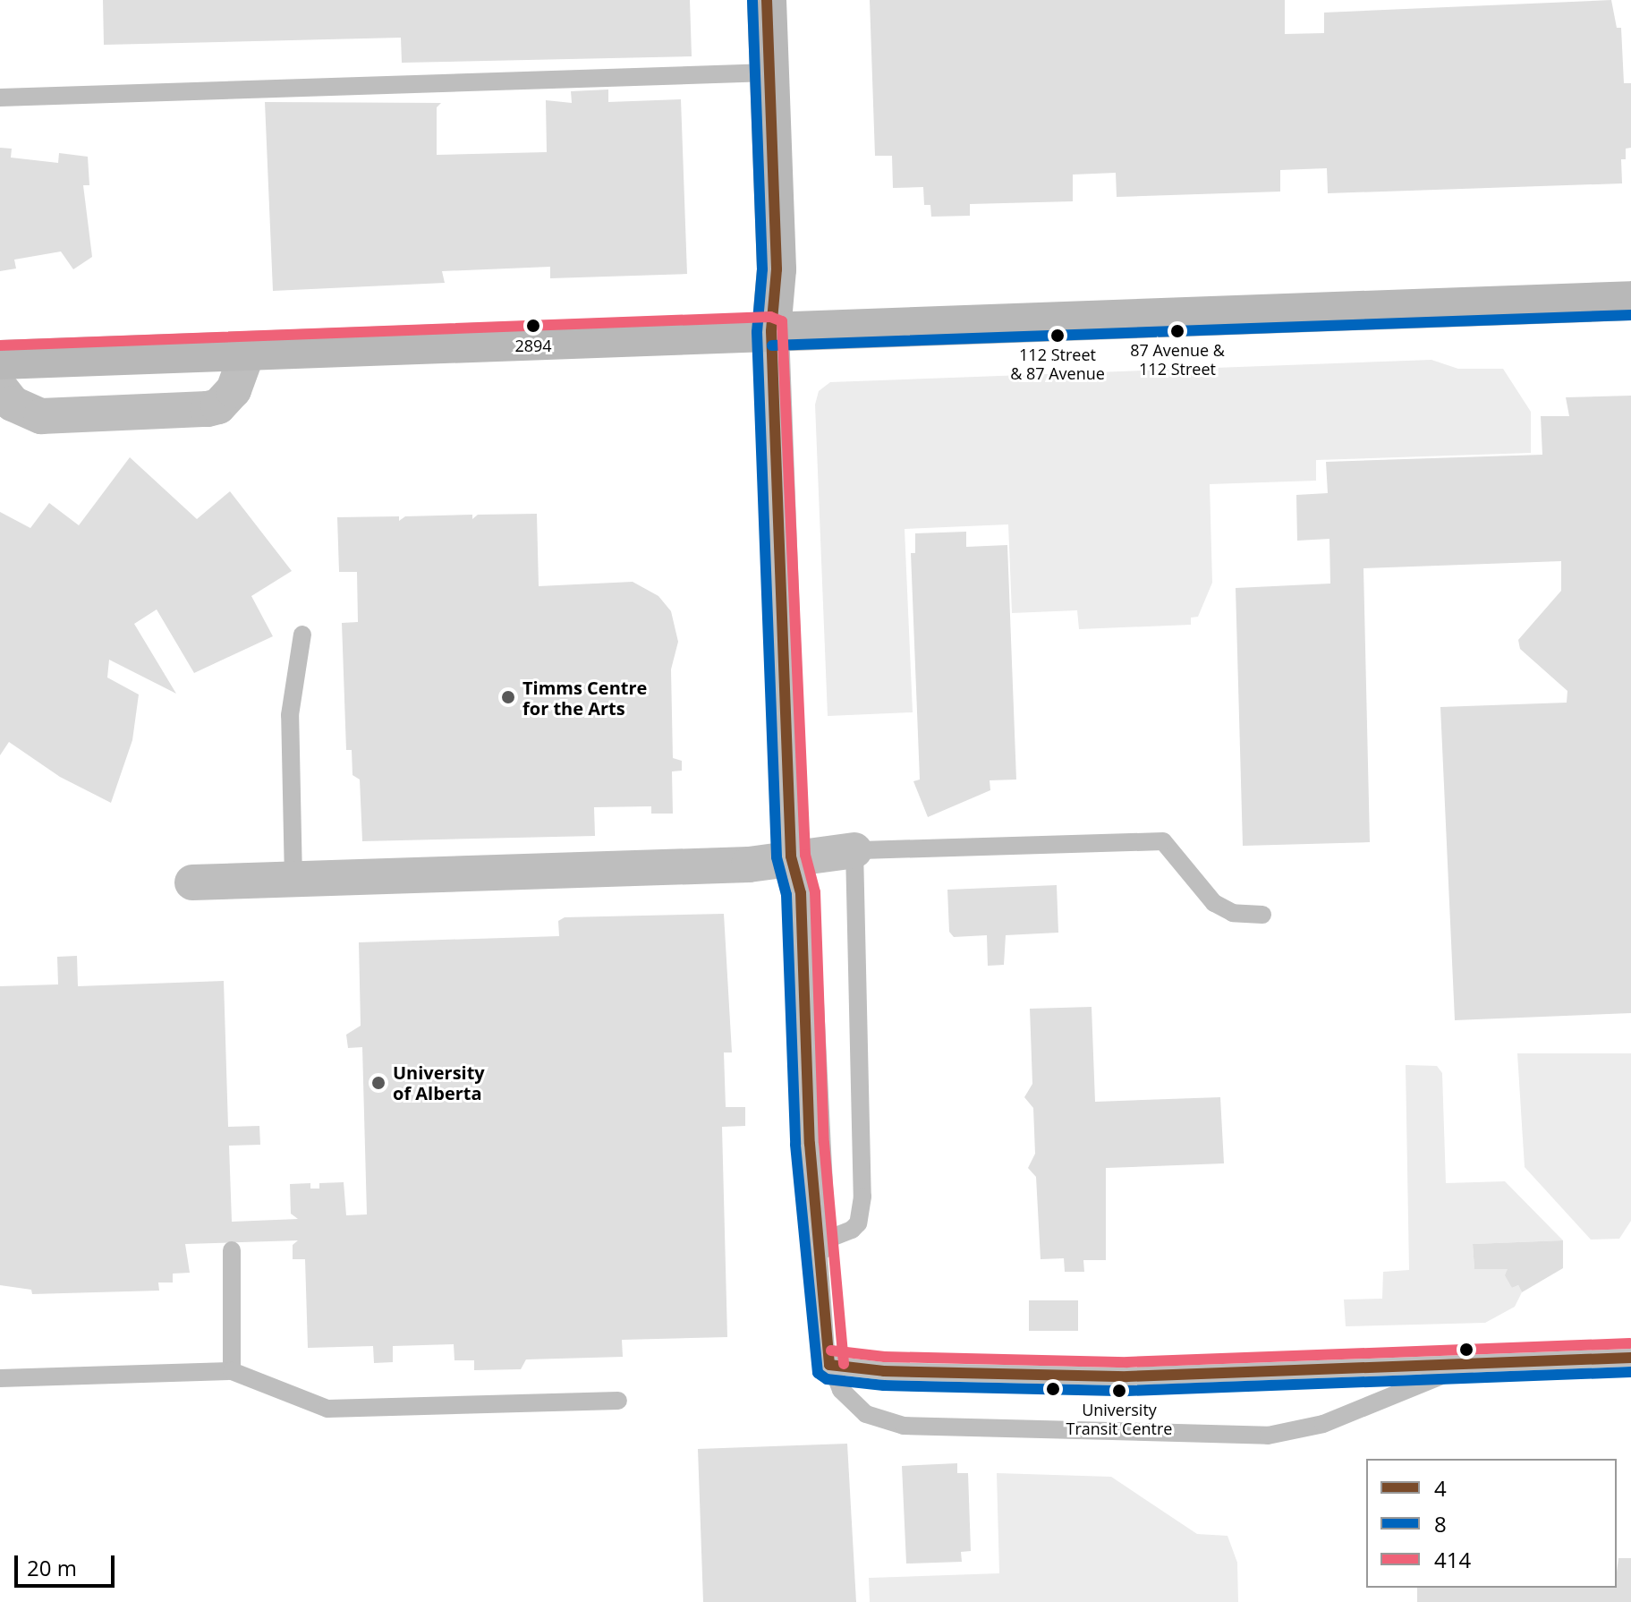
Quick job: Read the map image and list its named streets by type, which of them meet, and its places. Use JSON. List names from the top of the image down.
{
  "places": [
    "2894",
    "87 Avenue & 112 Street",
    "112 Street & 87 Avenue",
    "Timms Centre for the Arts",
    "University of Alberta",
    "University Transit Centre"
  ],
  "lines": ["transit line 4", "transit line 8", "transit line 414"],
  "legend": ["4", "8", "414"],
  "scale_bar": "20 m"
}
